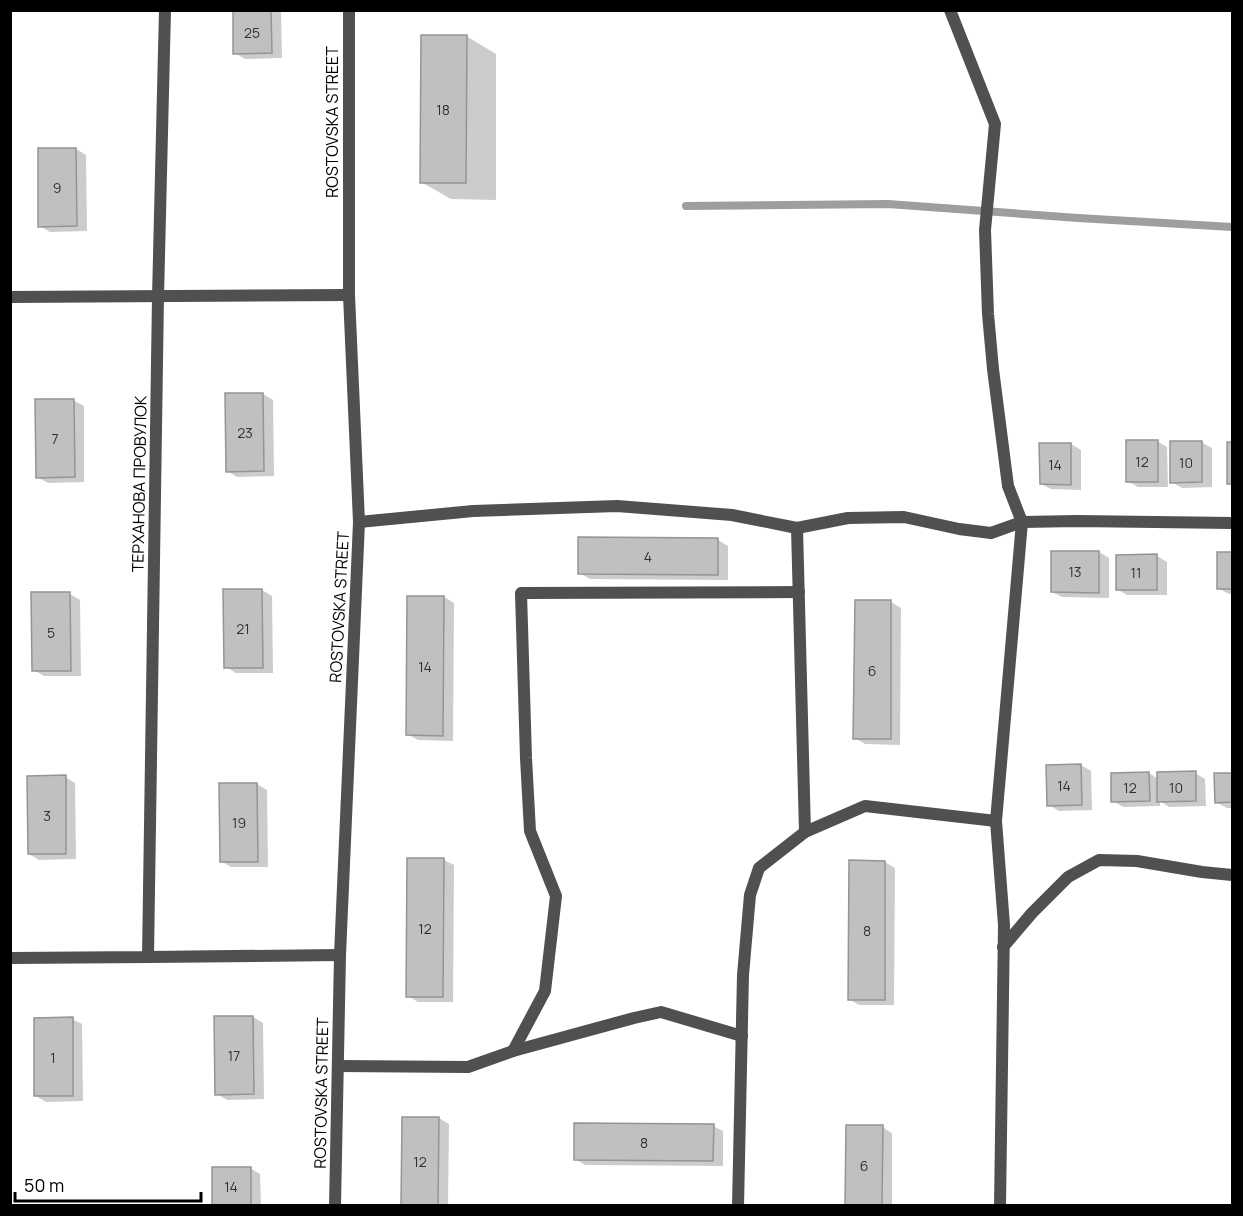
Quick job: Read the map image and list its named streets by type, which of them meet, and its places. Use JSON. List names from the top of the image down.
{
  "streets": {
    "street": ["ROSTOVSKA STREET", "ТЕРХАНОВА ПРОВУЛОК"]
  },
  "house_numbers": [
    "25",
    "18",
    "9",
    "23",
    "7",
    "12",
    "10",
    "14",
    "4",
    "13",
    "11",
    "21",
    "5",
    "14",
    "6",
    "14",
    "12",
    "10",
    "3",
    "19",
    "12",
    "8",
    "17",
    "1",
    "8",
    "12",
    "6",
    "14"
  ],
  "scale_bar": "50 m"
}
